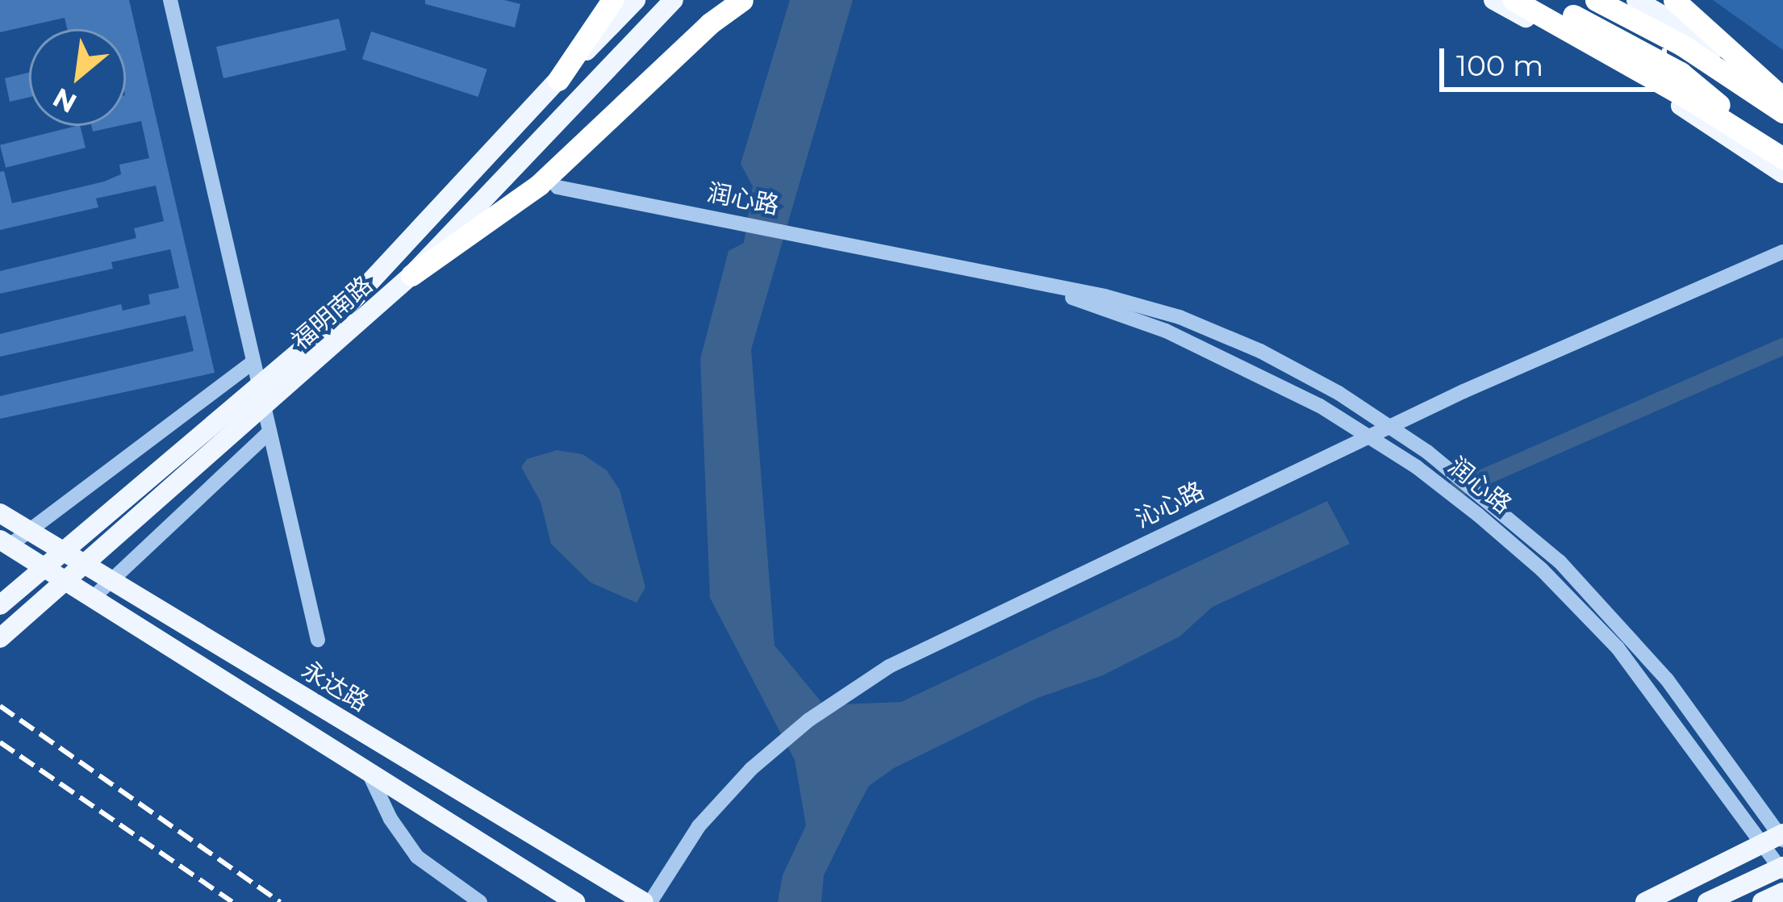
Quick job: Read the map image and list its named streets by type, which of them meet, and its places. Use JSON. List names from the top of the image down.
{
  "streets": {
    "main road": ["福明南路", "永达路"],
    "street": ["润心路", "沁心路"]
  },
  "crossings": [
    ["润心路", "沁心路"],
    ["沁心路", "永达路"]
  ],
  "scale_bar": "100 m",
  "north": "bottom left"
}
